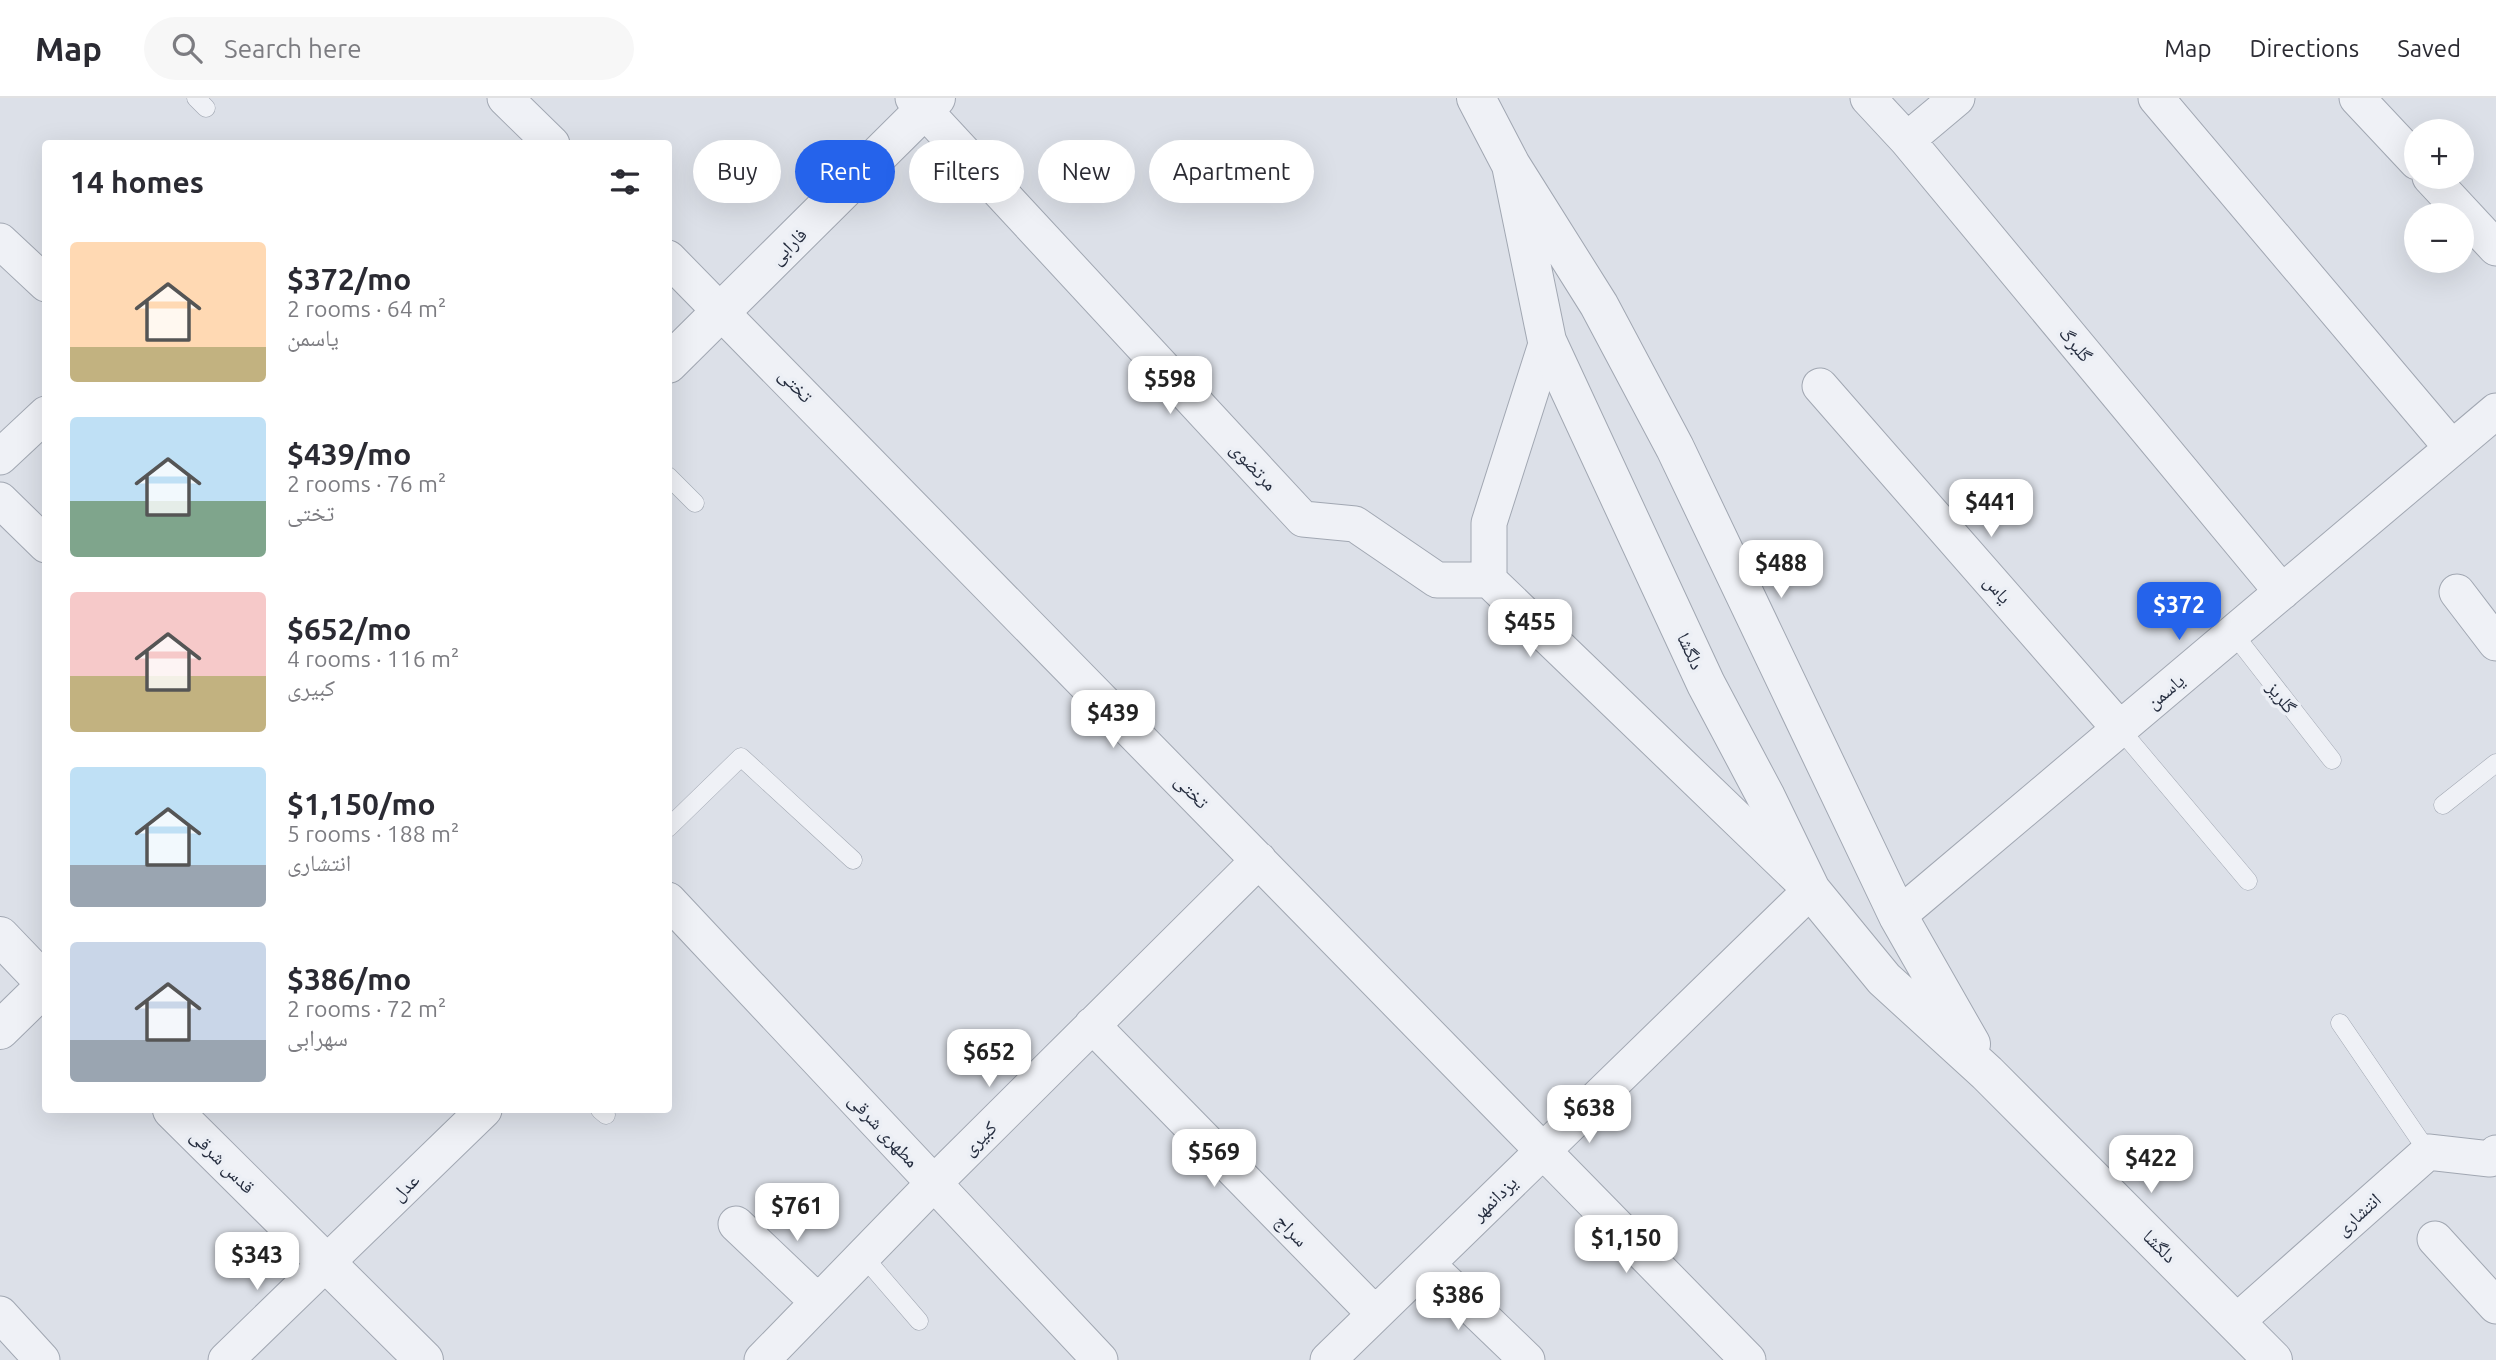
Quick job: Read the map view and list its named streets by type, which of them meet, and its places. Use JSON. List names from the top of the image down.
{
  "streets": {
    "street": [
      "فارابی",
      "گلبرگ",
      "تختی",
      "مرتضوی",
      "یاس",
      "دلگشا",
      "یاسمن",
      "مطهری شرقی",
      "کبیری",
      "قدس شرقی",
      "عدل",
      "یزدانمهر",
      "انتشاری",
      "سراج"
    ],
    "lane": ["گلریز"]
  },
  "crossings": [
    ["فارابی", "تختی"],
    ["فارابی", "مرتضوی"],
    ["گلبرگ", "یاسمن"],
    ["تختی", "کبیری"],
    ["تختی", "یزدانمهر"],
    ["یاس", "یاسمن"],
    ["دلگشا", "یاسمن"],
    ["دلگشا", "یزدانمهر"],
    ["دلگشا", "انتشاری"],
    ["یاسمن", "گلریز"],
    ["مطهری شرقی", "کبیری"],
    ["کبیری", "سراج"],
    ["قدس شرقی", "عدل"],
    ["یزدانمهر", "سراج"]
  ],
  "page": {
    "header": "Map",
    "search": "Search here",
    "nav": ["Map", "Directions", "Saved"],
    "map_buttons": ["+", "−"],
    "chip": [
      "Buy",
      "Rent",
      "Filters",
      "New",
      "Apartment"
    ],
    "heading": "14 homes",
    "list": [
      {
        "name": "$372/mo",
        "note": "2 rooms · 64 m² · یاسمن"
      },
      {
        "name": "$439/mo",
        "note": "2 rooms · 76 m² · تختی"
      },
      {
        "name": "$652/mo",
        "note": "4 rooms · 116 m² · کبیری"
      },
      {
        "name": "$1,150/mo",
        "note": "5 rooms · 188 m² · انتشاری"
      },
      {
        "name": "$386/mo",
        "note": "2 rooms · 72 m² · سهرابی"
      }
    ],
    "price": [
      "$598",
      "$441",
      "$488",
      "$372",
      "$455",
      "$439",
      "$652",
      "$638",
      "$569",
      "$422",
      "$761",
      "$1,150",
      "$343",
      "$386"
    ]
  }
}
